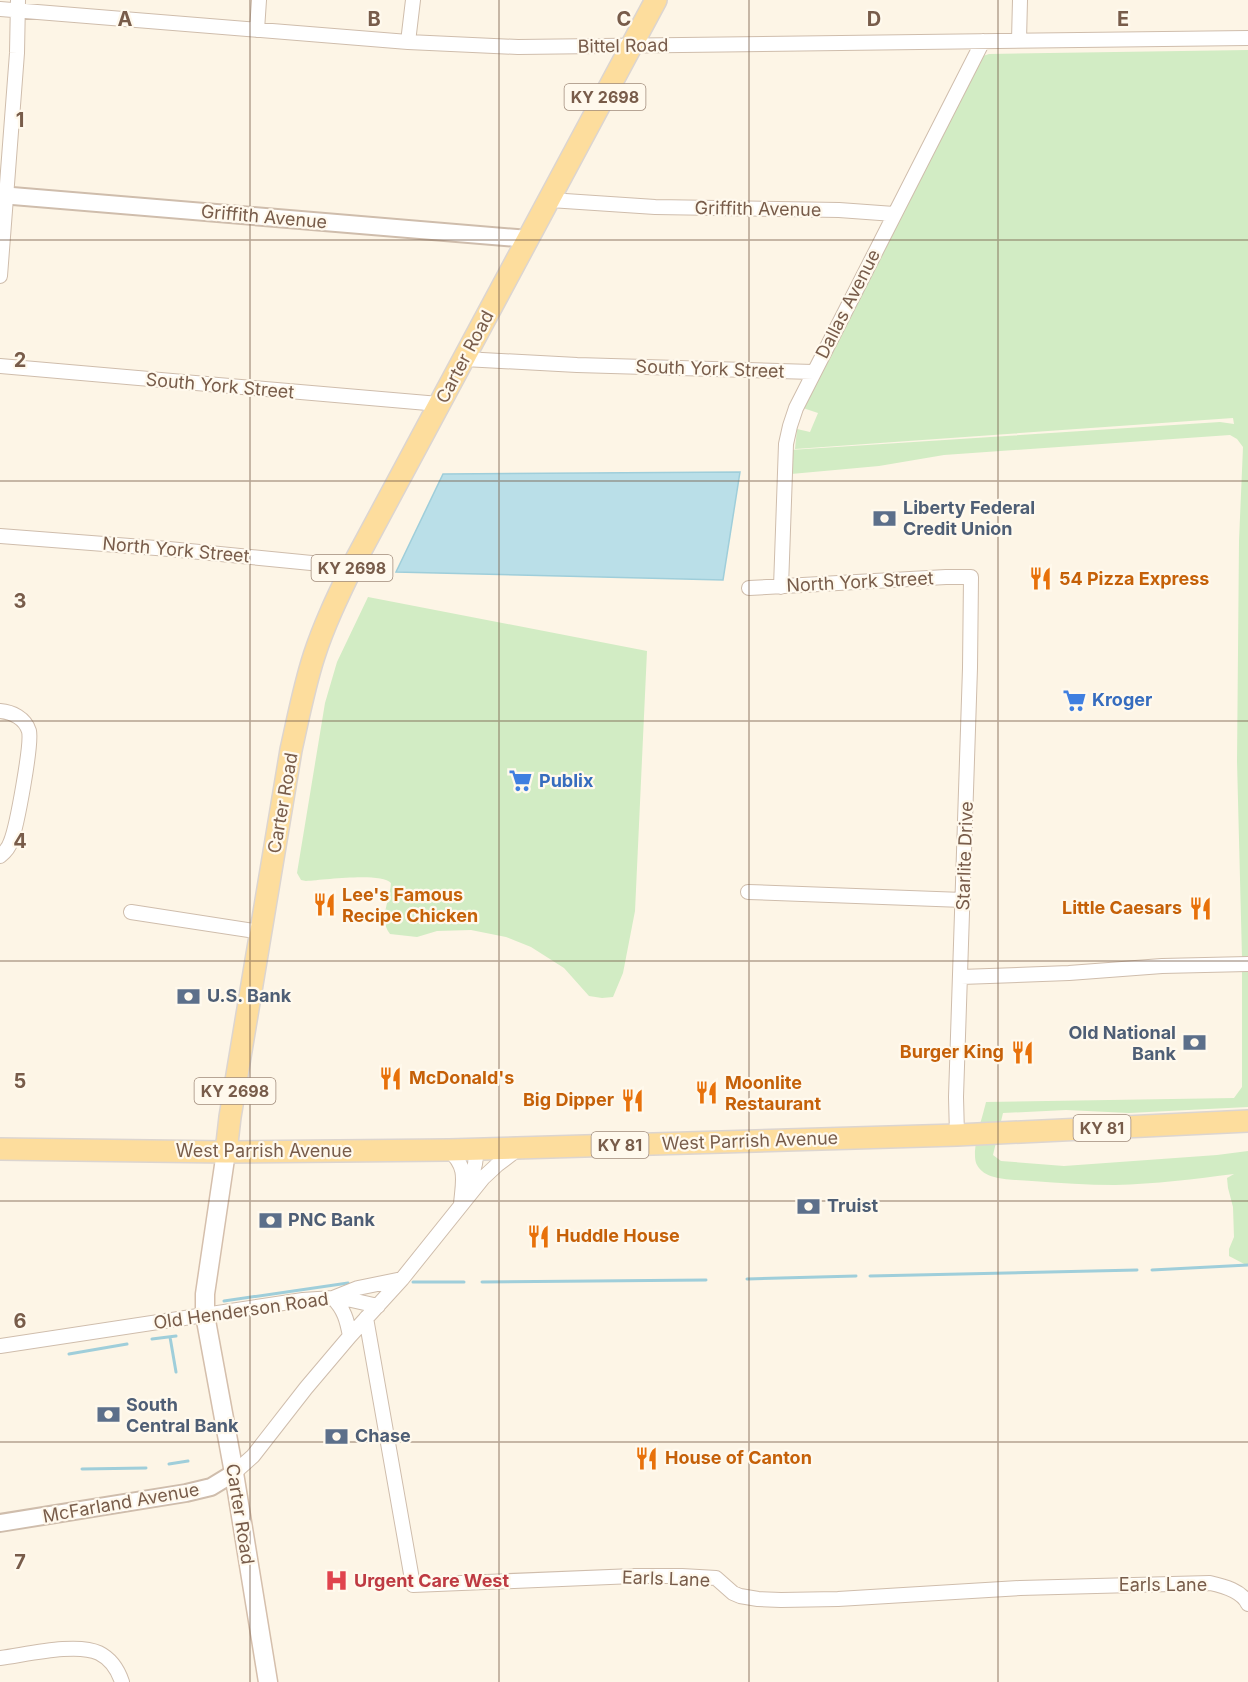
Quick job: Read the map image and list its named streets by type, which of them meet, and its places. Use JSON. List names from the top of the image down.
{
  "streets": {
    "main road": [
      "KY 2698",
      "Carter Road",
      "KY 81",
      "West Parrish Avenue"
    ],
    "street": [
      "Bittel Road",
      "Griffith Avenue",
      "Dallas Avenue",
      "South York Street",
      "North York Street",
      "Starlite Drive",
      "Old Henderson Road",
      "McFarland Avenue",
      "Earls Lane"
    ]
  },
  "crossings": [
    ["Bittel Road", "Dallas Avenue"],
    ["Bittel Road", "Carter Road"],
    ["Griffith Avenue", "Dallas Avenue"],
    ["Griffith Avenue", "Carter Road"],
    ["Dallas Avenue", "South York Street"],
    ["Dallas Avenue", "North York Street"],
    ["Carter Road", "South York Street"],
    ["Carter Road", "North York Street"],
    ["Carter Road", "West Parrish Avenue"],
    ["Carter Road", "Old Henderson Road"],
    ["Carter Road", "McFarland Avenue"],
    ["North York Street", "Starlite Drive"],
    ["Starlite Drive", "West Parrish Avenue"],
    ["Old Henderson Road", "McFarland Avenue"],
    ["McFarland Avenue", "Earls Lane"]
  ],
  "places": {
    "bank": [
      "Liberty Federal Credit Union",
      "U.S. Bank",
      "Old National Bank",
      "Truist",
      "PNC Bank",
      "South Central Bank",
      "Chase"
    ],
    "restaurant": [
      "54 Pizza Express",
      "Lee's Famous Recipe Chicken",
      "Little Caesars",
      "Burger King",
      "McDonald's",
      "Moonlite Restaurant",
      "Big Dipper",
      "Huddle House",
      "House of Canton"
    ],
    "supermarket": ["Kroger", "Publix"],
    "hospital": ["Urgent Care West"]
  },
  "grid": {
    "columns": [
      "A",
      "B",
      "C",
      "D",
      "E"
    ],
    "rows": [
      "1",
      "2",
      "3",
      "4",
      "5",
      "6",
      "7"
    ]
  }
}
